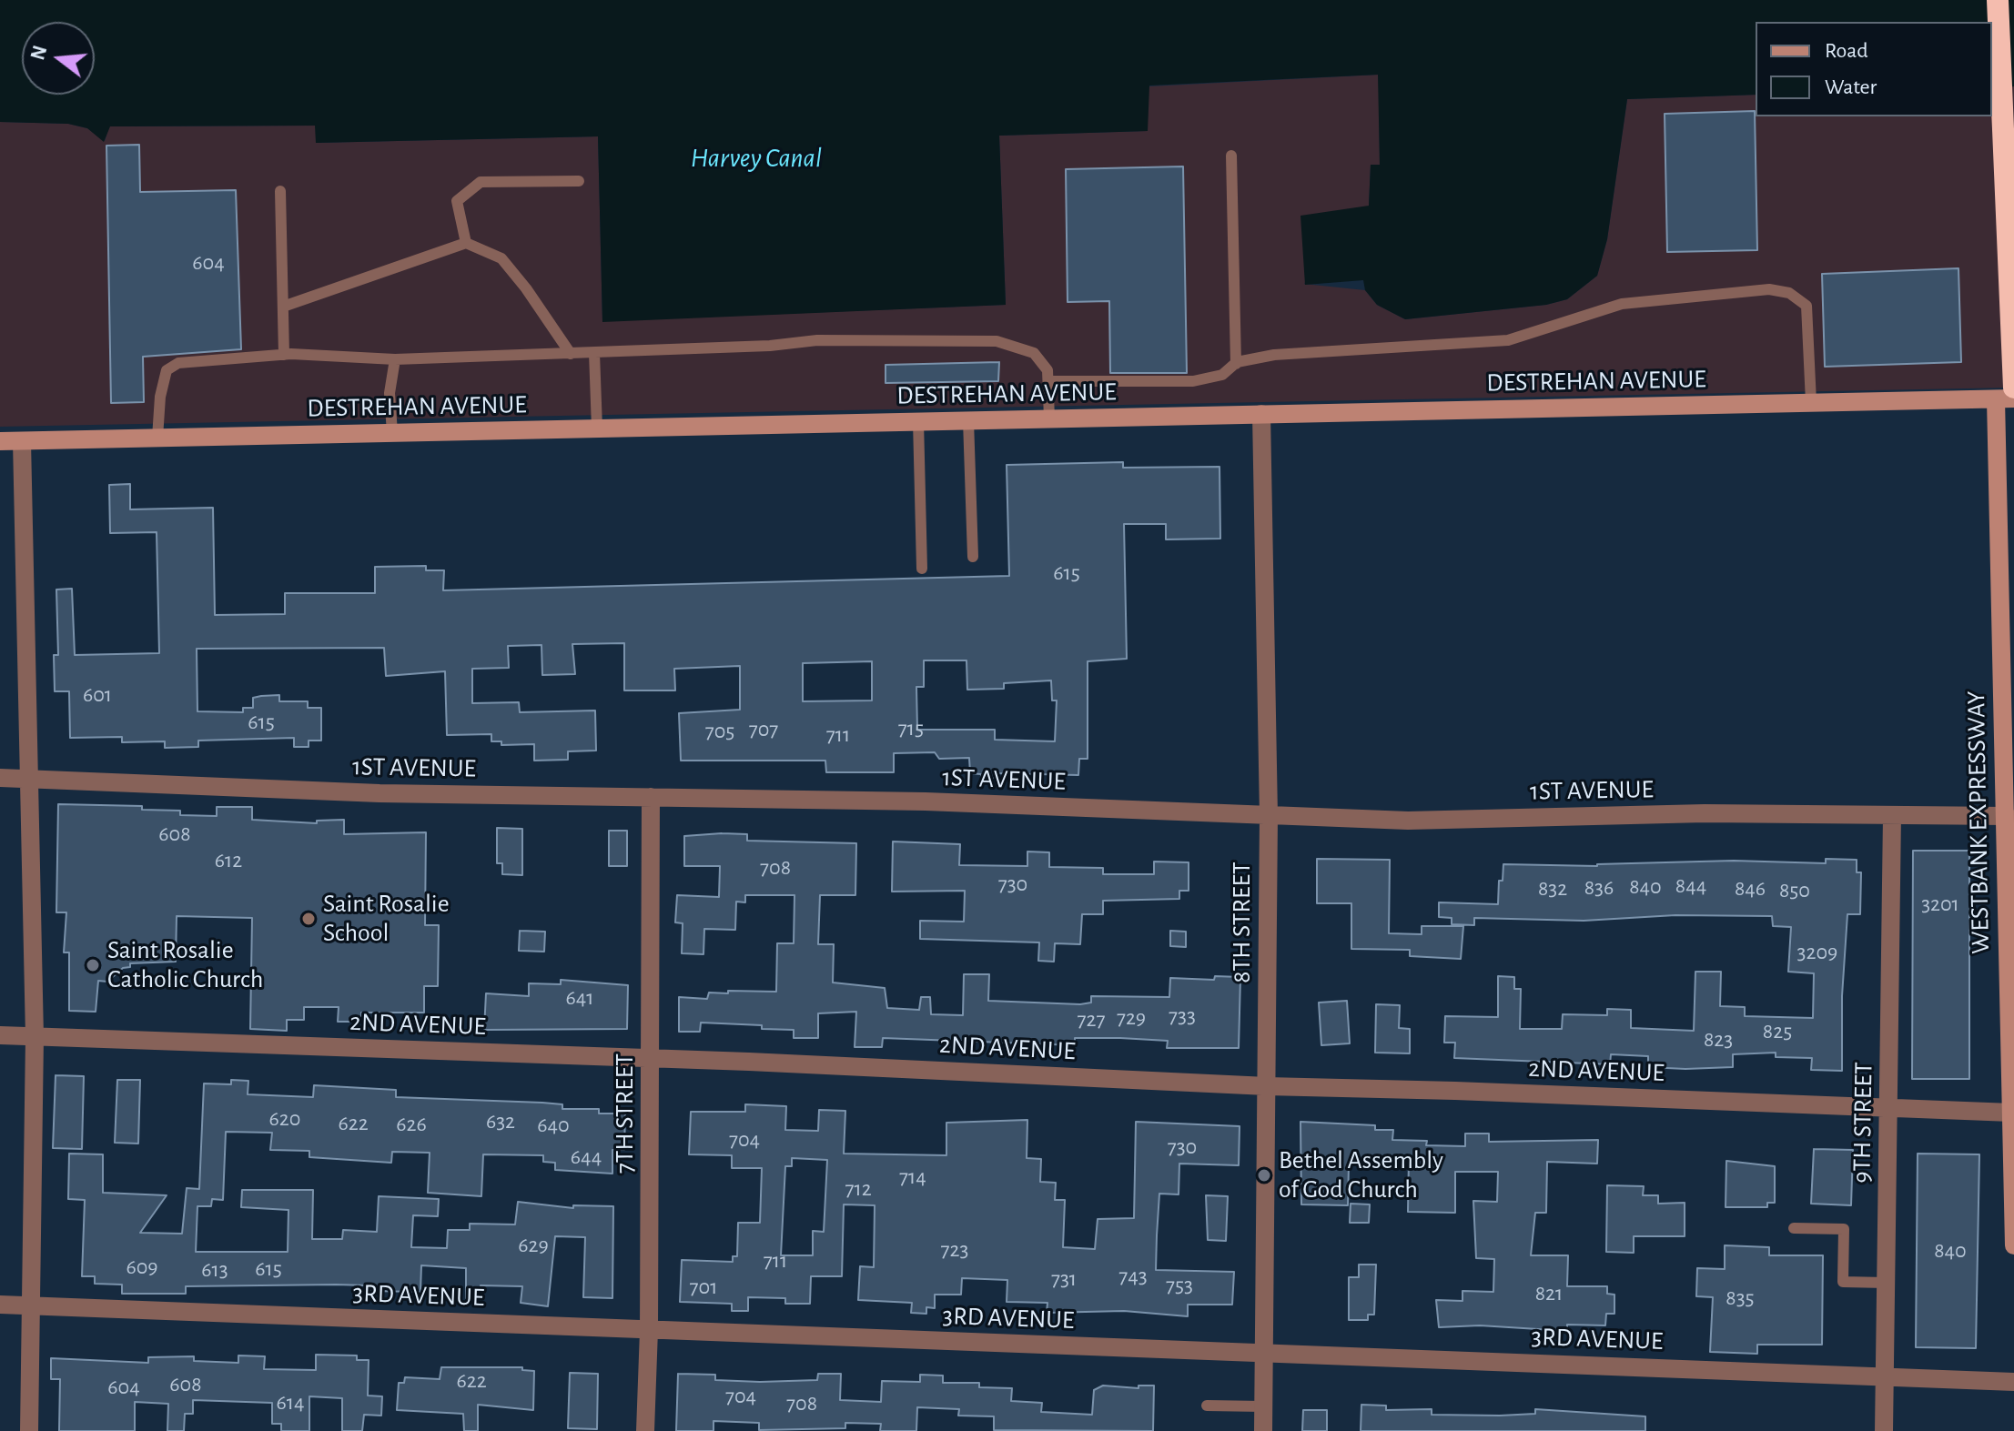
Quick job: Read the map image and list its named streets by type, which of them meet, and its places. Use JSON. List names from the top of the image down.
{
  "streets": {
    "highway": ["WESTBANK EXPRESSWAY"],
    "main road": ["DESTREHAN AVENUE"],
    "street": [
      "1ST AVENUE",
      "8TH STREET",
      "2ND AVENUE",
      "7TH STREET",
      "9TH STREET",
      "3RD AVENUE"
    ]
  },
  "crossings": [
    ["DESTREHAN AVENUE", "WESTBANK EXPRESSWAY"],
    ["DESTREHAN AVENUE", "8TH STREET"],
    ["1ST AVENUE", "WESTBANK EXPRESSWAY"],
    ["1ST AVENUE", "8TH STREET"],
    ["1ST AVENUE", "7TH STREET"],
    ["1ST AVENUE", "9TH STREET"],
    ["WESTBANK EXPRESSWAY", "2ND AVENUE"],
    ["8TH STREET", "2ND AVENUE"],
    ["8TH STREET", "3RD AVENUE"],
    ["2ND AVENUE", "7TH STREET"],
    ["2ND AVENUE", "9TH STREET"],
    ["7TH STREET", "3RD AVENUE"],
    ["9TH STREET", "3RD AVENUE"]
  ],
  "water": ["Harvey Canal"],
  "places": ["Saint Rosalie School", "Saint Rosalie Catholic Church", "Bethel Assembly of God Church"],
  "house_numbers": [
    "604",
    "615",
    "601",
    "615",
    "715",
    "707",
    "705",
    "711",
    "608",
    "612",
    "708",
    "730",
    "844",
    "840",
    "836",
    "832",
    "846",
    "850",
    "3201",
    "3209",
    "641",
    "733",
    "729",
    "727",
    "825",
    "823",
    "620",
    "632",
    "622",
    "626",
    "640",
    "704",
    "730",
    "644",
    "714",
    "712",
    "629",
    "723",
    "840",
    "711",
    "609",
    "615",
    "613",
    "743",
    "731",
    "753",
    "701",
    "821",
    "835",
    "622",
    "608",
    "604",
    "704",
    "614",
    "708"
  ],
  "legend": ["Road", "Water"],
  "north": "left"
}
